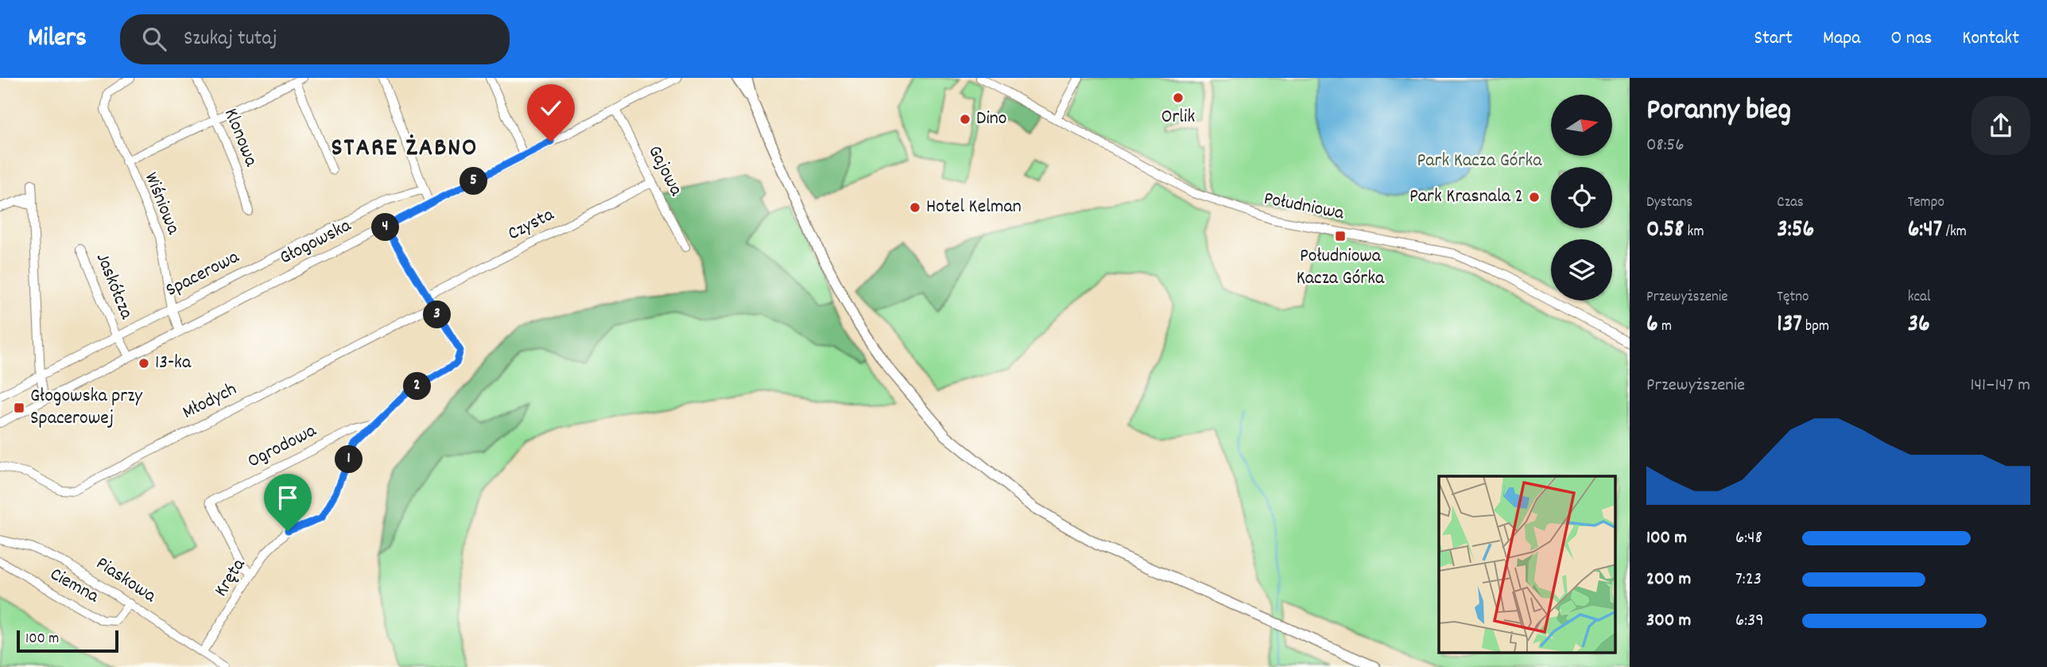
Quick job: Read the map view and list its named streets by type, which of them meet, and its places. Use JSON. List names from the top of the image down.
{
  "streets": {
    "street": [
      "Klonowa",
      "Gajowa",
      "Wiśniowa",
      "Południowa",
      "Czysta",
      "Głogowska",
      "Spacerowa",
      "Jaskółcza",
      "Młodych",
      "Ogrodowa",
      "Kręta",
      "Piaskowa",
      "Ciemna"
    ]
  },
  "crossings": [
    ["Gajowa", "Czysta"],
    ["Gajowa", "Głogowska"],
    ["Wiśniowa", "Głogowska"],
    ["Wiśniowa", "Spacerowa"],
    ["Czysta", "Kręta"],
    ["Głogowska", "Jaskółcza"],
    ["Głogowska", "Kręta"],
    ["Spacerowa", "Jaskółcza"],
    ["Młodych", "Kręta"],
    ["Ogrodowa", "Kręta"],
    ["Kręta", "Piaskowa"],
    ["Piaskowa", "Ciemna"]
  ],
  "districts": ["STARE ŻABNO"],
  "parks": ["Park Kacza Górka"],
  "places": {
    "other": [
      "Orlik",
      "Dino",
      "Park Krasnala 2",
      "Hotel Kelman",
      "13-ka"
    ],
    "transit": ["Południowa Kacza Górka", "Głogowska przy Spacerowej"]
  },
  "scale_bar": "100 m",
  "north": "right",
  "page": {
    "header": "Milers",
    "search": "Szukaj tutaj",
    "nav": [
      "Start",
      "Mapa",
      "O nas",
      "Kontakt"
    ],
    "heading": ["Poranny bieg", "08:56"],
    "pins": [
      "5",
      "4",
      "3",
      "2",
      "1"
    ],
    "stats": [
      ["Dystans", "0.58 km"],
      ["Czas", "3:56"],
      ["Tempo", "6:47 /km"],
      ["Przewyższenie", "6 m"],
      ["Tętno", "137 bpm"],
      ["kcal", "36"]
    ],
    "chart": ["Przewyższenie", "141–147 m"],
    "list": [
      {
        "name": "100 m",
        "note": "6:48"
      },
      {
        "name": "200 m",
        "note": "7:23"
      },
      {
        "name": "300 m",
        "note": "6:39"
      }
    ],
    "scale": "100 m"
  }
}
